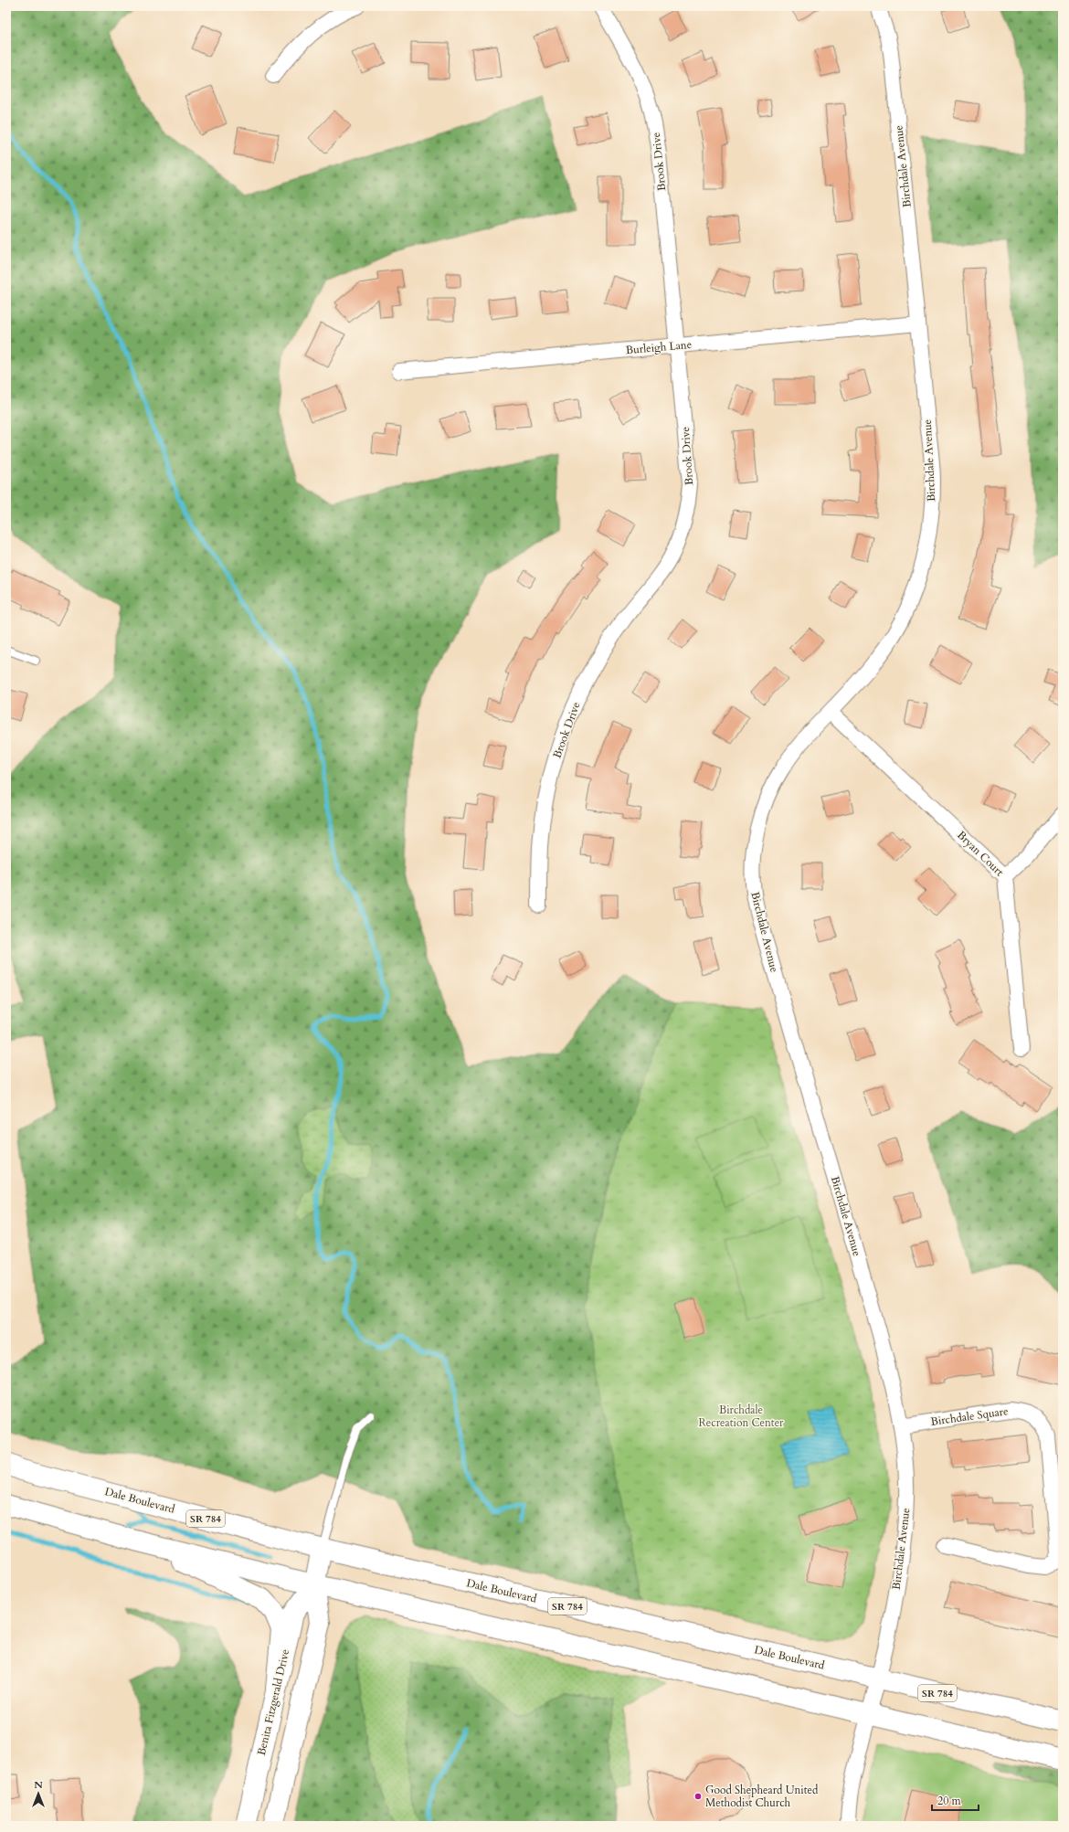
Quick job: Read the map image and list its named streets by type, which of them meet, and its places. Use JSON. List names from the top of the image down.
{
  "streets": {
    "main road": ["Dale Boulevard", "SR 784", "Benita Fitzgerald Drive"],
    "street": [
      "Brook Drive",
      "Birchdale Avenue",
      "Burleigh Lane",
      "Bryan Court",
      "Birchdale Square"
    ]
  },
  "crossings": [
    ["Brook Drive", "Burleigh Lane"],
    ["Birchdale Avenue", "Burleigh Lane"],
    ["Birchdale Avenue", "Bryan Court"],
    ["Birchdale Avenue", "Birchdale Square"],
    ["Birchdale Avenue", "Dale Boulevard"],
    ["Dale Boulevard", "Benita Fitzgerald Drive"]
  ],
  "parks": ["Birchdale Recreation Center"],
  "places": ["Good Shepheard United Methodist Church"],
  "scale_bar": "20 m",
  "north": "top"
}
